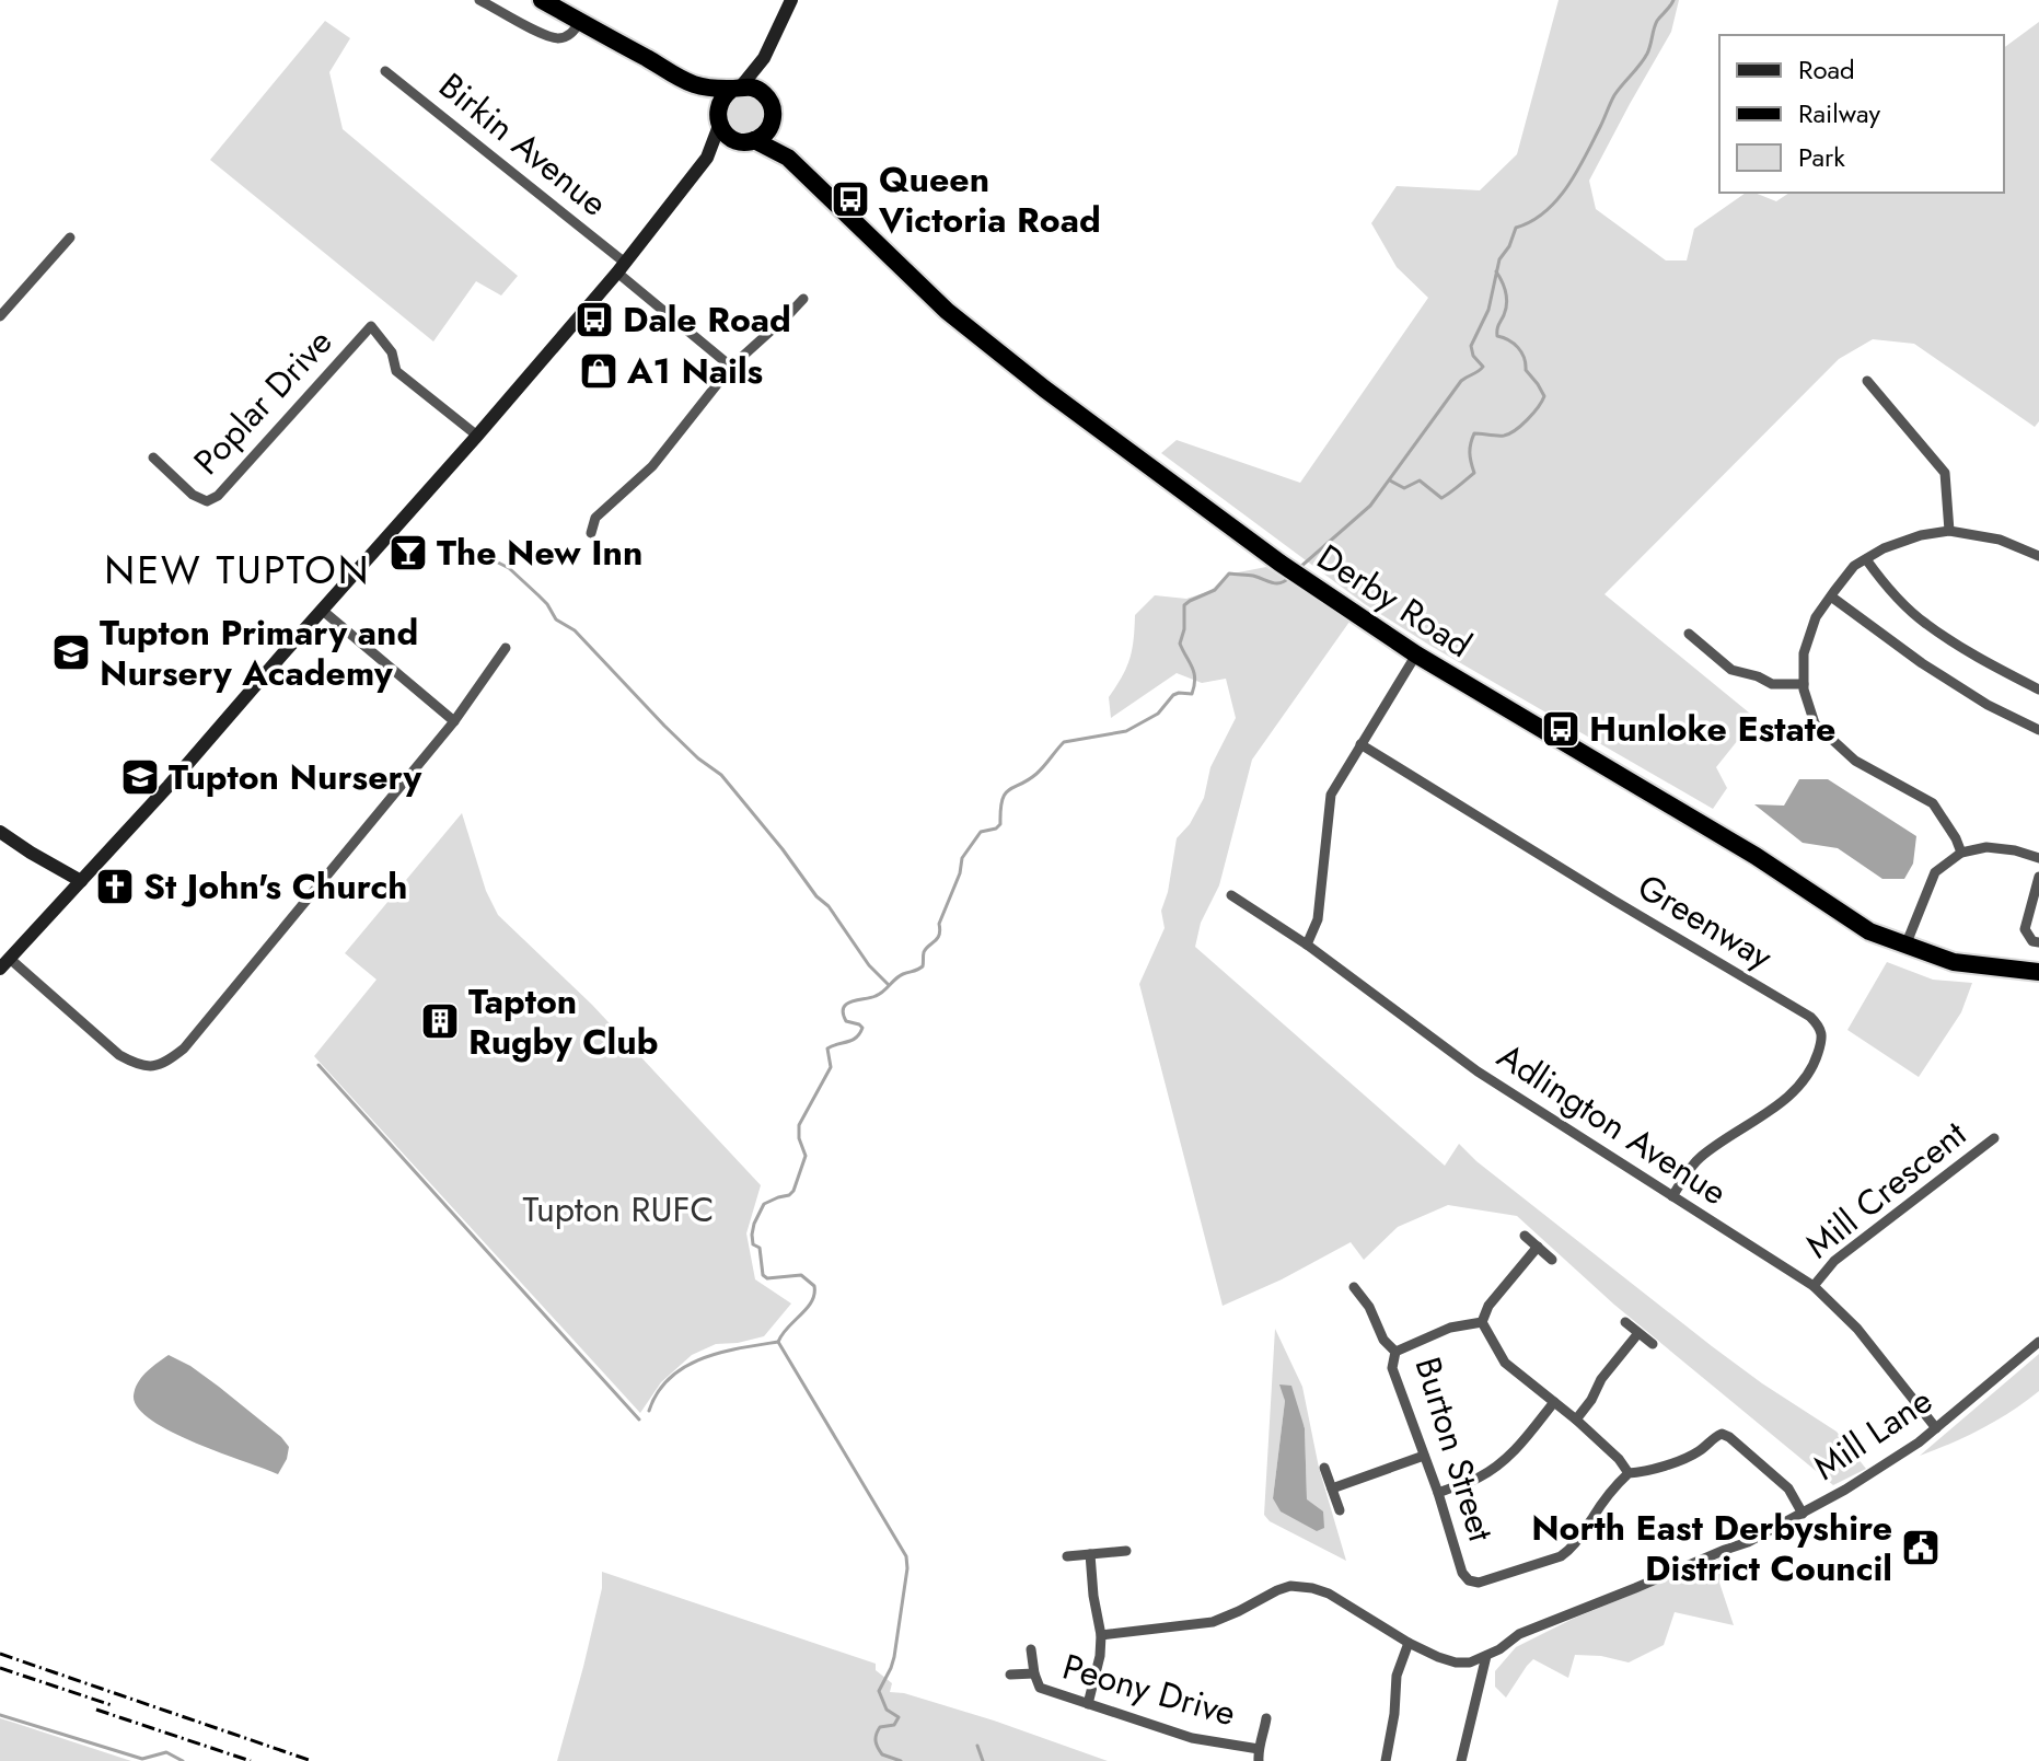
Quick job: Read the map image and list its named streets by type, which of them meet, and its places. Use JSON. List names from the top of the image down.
{
  "streets": {
    "highway": ["Derby Road"],
    "street": [
      "Birkin Avenue",
      "Poplar Drive",
      "Greenway",
      "Adlington Avenue",
      "Mill Crescent",
      "Mill Lane",
      "Burton Street",
      "Peony Drive"
    ]
  },
  "crossings": [
    ["Greenway", "Adlington Avenue"],
    ["Adlington Avenue", "Mill Crescent"],
    ["Adlington Avenue", "Mill Lane"]
  ],
  "districts": ["NEW TUPTON"],
  "parks": ["Tupton RUFC"],
  "places": {
    "bus stop": ["Queen Victoria Road", "Dale Road", "Hunloke Estate"],
    "shop": ["A1 Nails"],
    "bar": ["The New Inn"],
    "school or university": ["Tupton Primary and Nursery Academy", "Tupton Nursery"],
    "church": ["St John's Church"],
    "building": ["Tapton Rugby Club"],
    "public building": ["North East Derbyshire District Council"]
  },
  "legend": ["Road", "Railway", "Park"]
}
